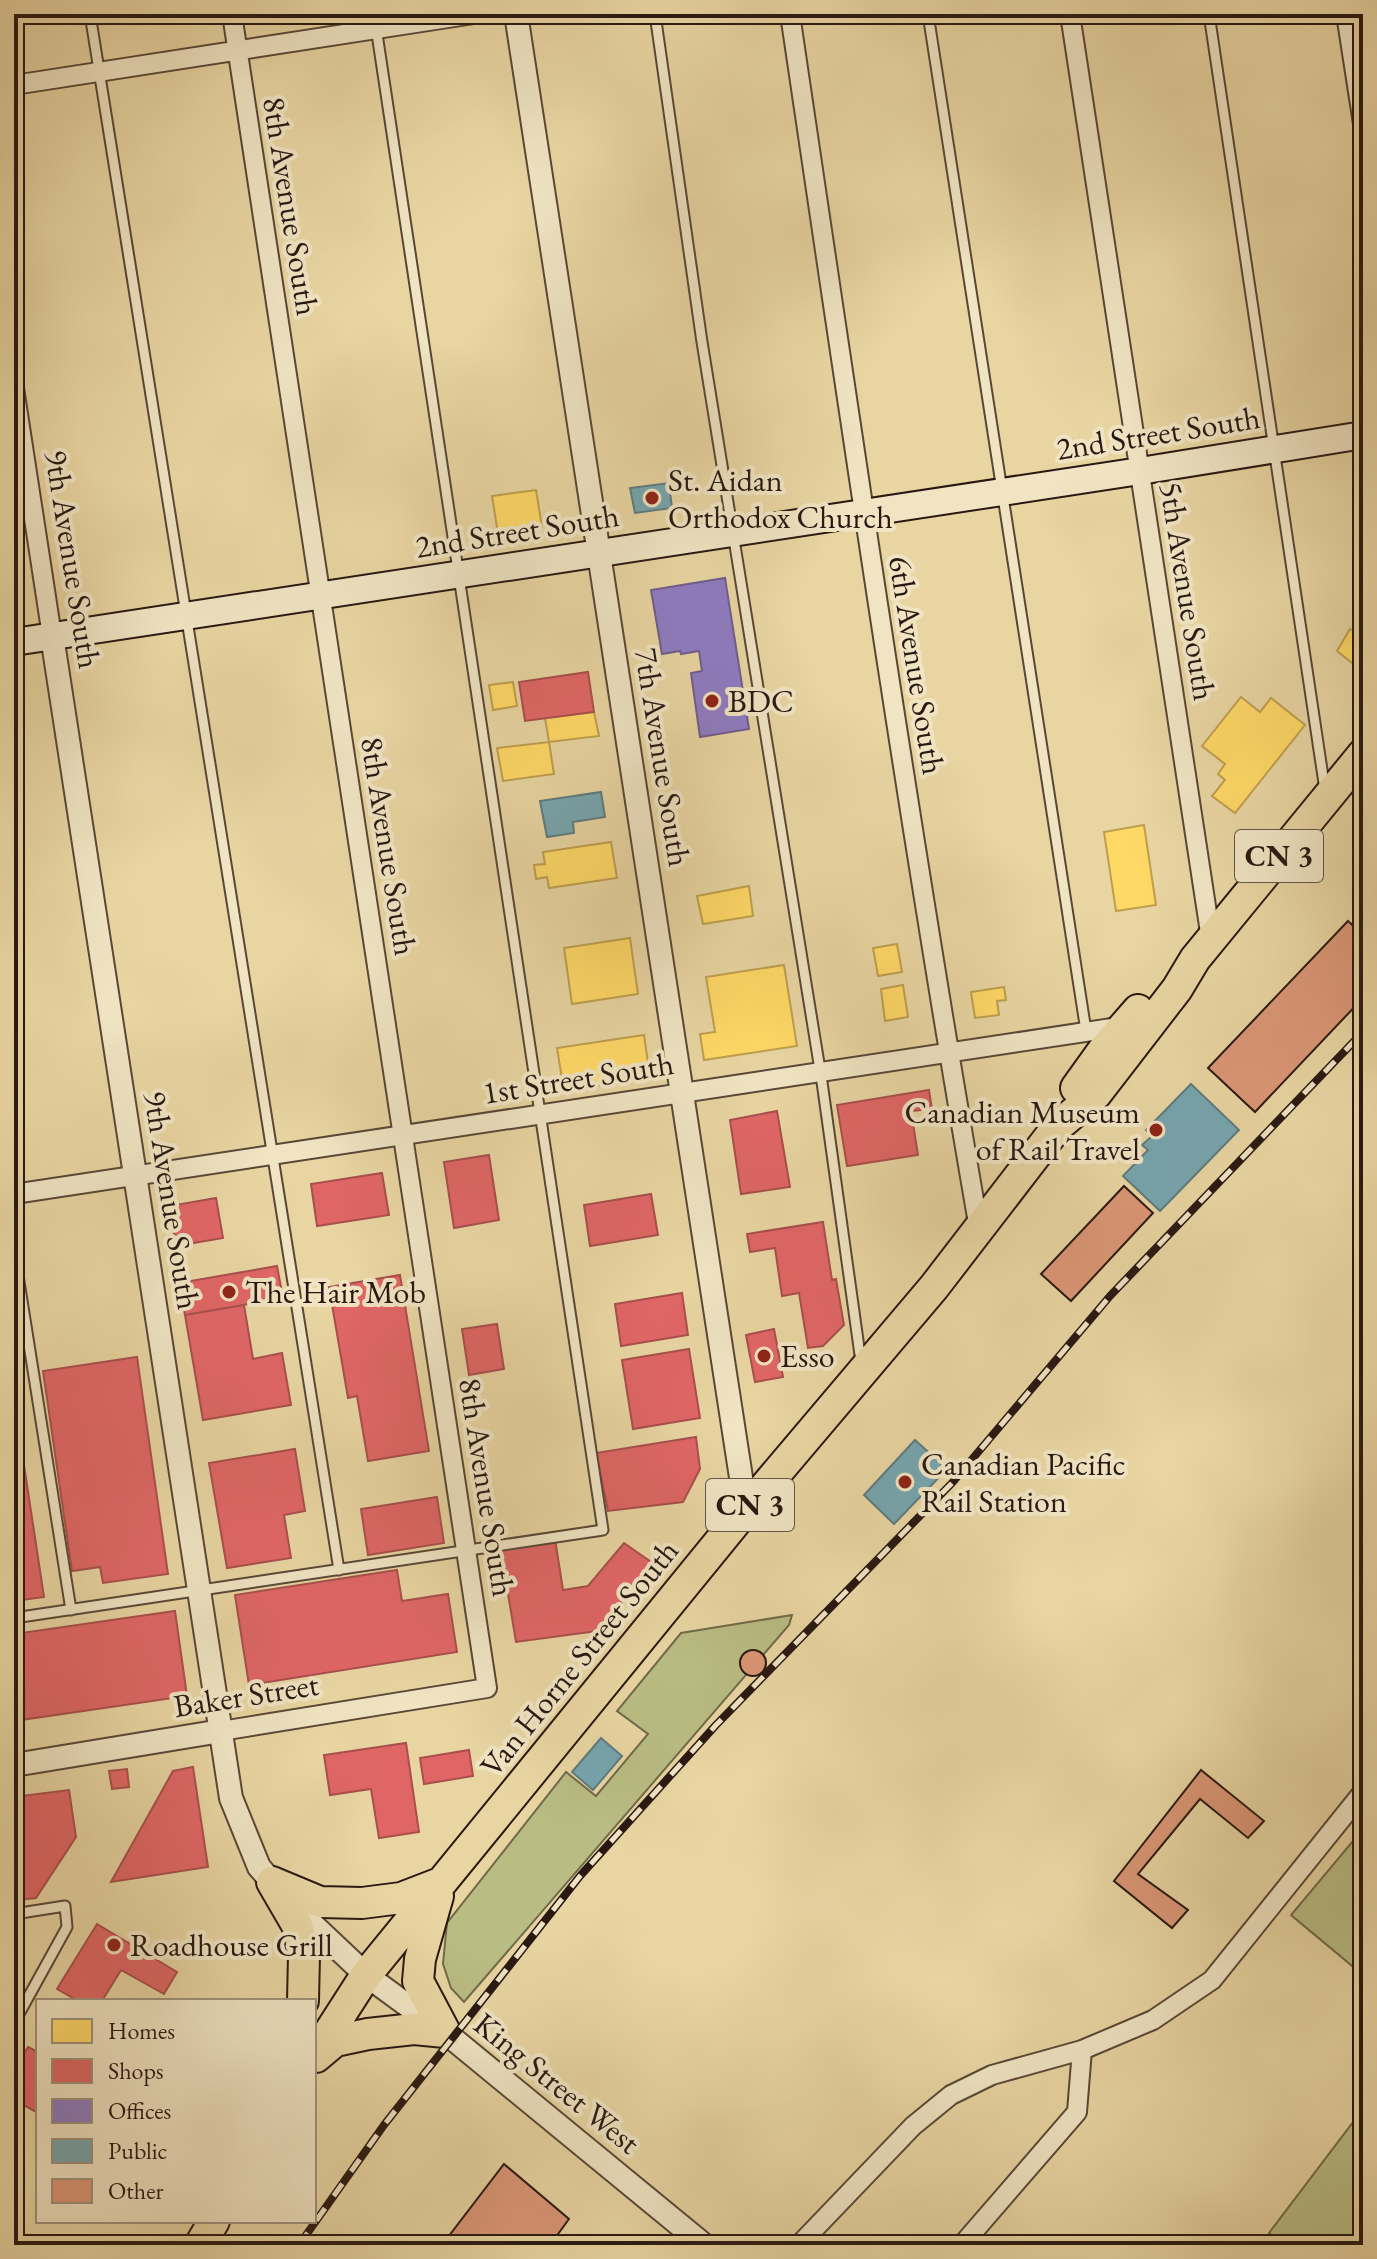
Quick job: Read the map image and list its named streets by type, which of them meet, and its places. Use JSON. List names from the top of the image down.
{
  "streets": {
    "highway": ["CN 3", "Van Horne Street South"],
    "main road": ["2nd Street South"],
    "street": [
      "8th Avenue South",
      "9th Avenue South",
      "5th Avenue South",
      "6th Avenue South",
      "7th Avenue South",
      "1st Street South",
      "Baker Street",
      "King Street West"
    ]
  },
  "crossings": [
    ["8th Avenue South", "2nd Street South"],
    ["8th Avenue South", "1st Street South"],
    ["8th Avenue South", "Baker Street"],
    ["2nd Street South", "9th Avenue South"],
    ["2nd Street South", "5th Avenue South"],
    ["2nd Street South", "6th Avenue South"],
    ["2nd Street South", "7th Avenue South"],
    ["9th Avenue South", "CN 3"],
    ["9th Avenue South", "1st Street South"],
    ["9th Avenue South", "Van Horne Street South"],
    ["9th Avenue South", "Baker Street"],
    ["9th Avenue South", "King Street West"],
    ["5th Avenue South", "Van Horne Street South"],
    ["6th Avenue South", "1st Street South"],
    ["6th Avenue South", "Van Horne Street South"],
    ["7th Avenue South", "1st Street South"],
    ["7th Avenue South", "Van Horne Street South"],
    ["CN 3", "Van Horne Street South"],
    ["CN 3", "King Street West"],
    ["1st Street South", "Van Horne Street South"],
    ["Van Horne Street South", "King Street West"]
  ],
  "places": [
    "St. Aidan Orthodox Church",
    "BDC",
    "Canadian Museum of Rail Travel",
    "The Hair Mob",
    "Esso",
    "Canadian Pacific Rail Station",
    "Roadhouse Grill"
  ],
  "legend": [
    "Homes",
    "Shops",
    "Offices",
    "Public",
    "Other"
  ]
}
